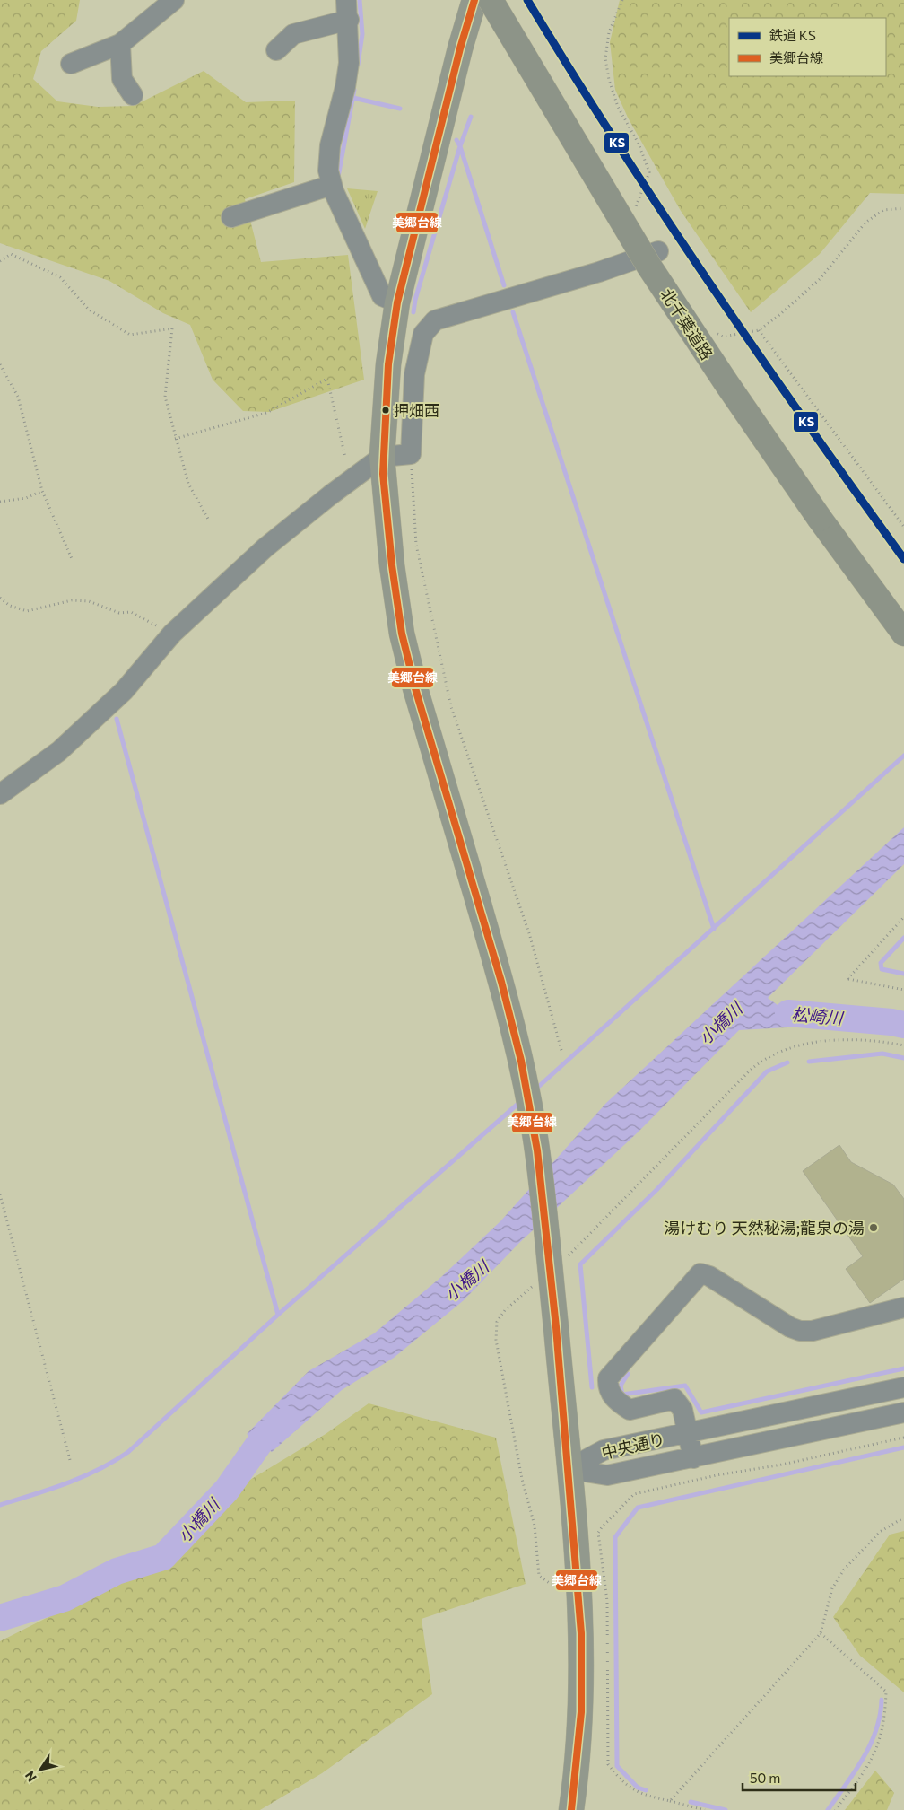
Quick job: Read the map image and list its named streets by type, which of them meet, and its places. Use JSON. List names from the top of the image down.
{
  "streets": {
    "highway": ["北千葉道路"],
    "street": ["中央通り"]
  },
  "water": ["松崎川", "小橋川"],
  "places": ["押畑西", "湯けむり 天然秘湯;龍泉の湯"],
  "lines": ["rail line KS", "transit line 美郷台線"],
  "legend": ["鉄道 KS", "美郷台線"],
  "scale_bar": "50 m",
  "north": "bottom left"
}
